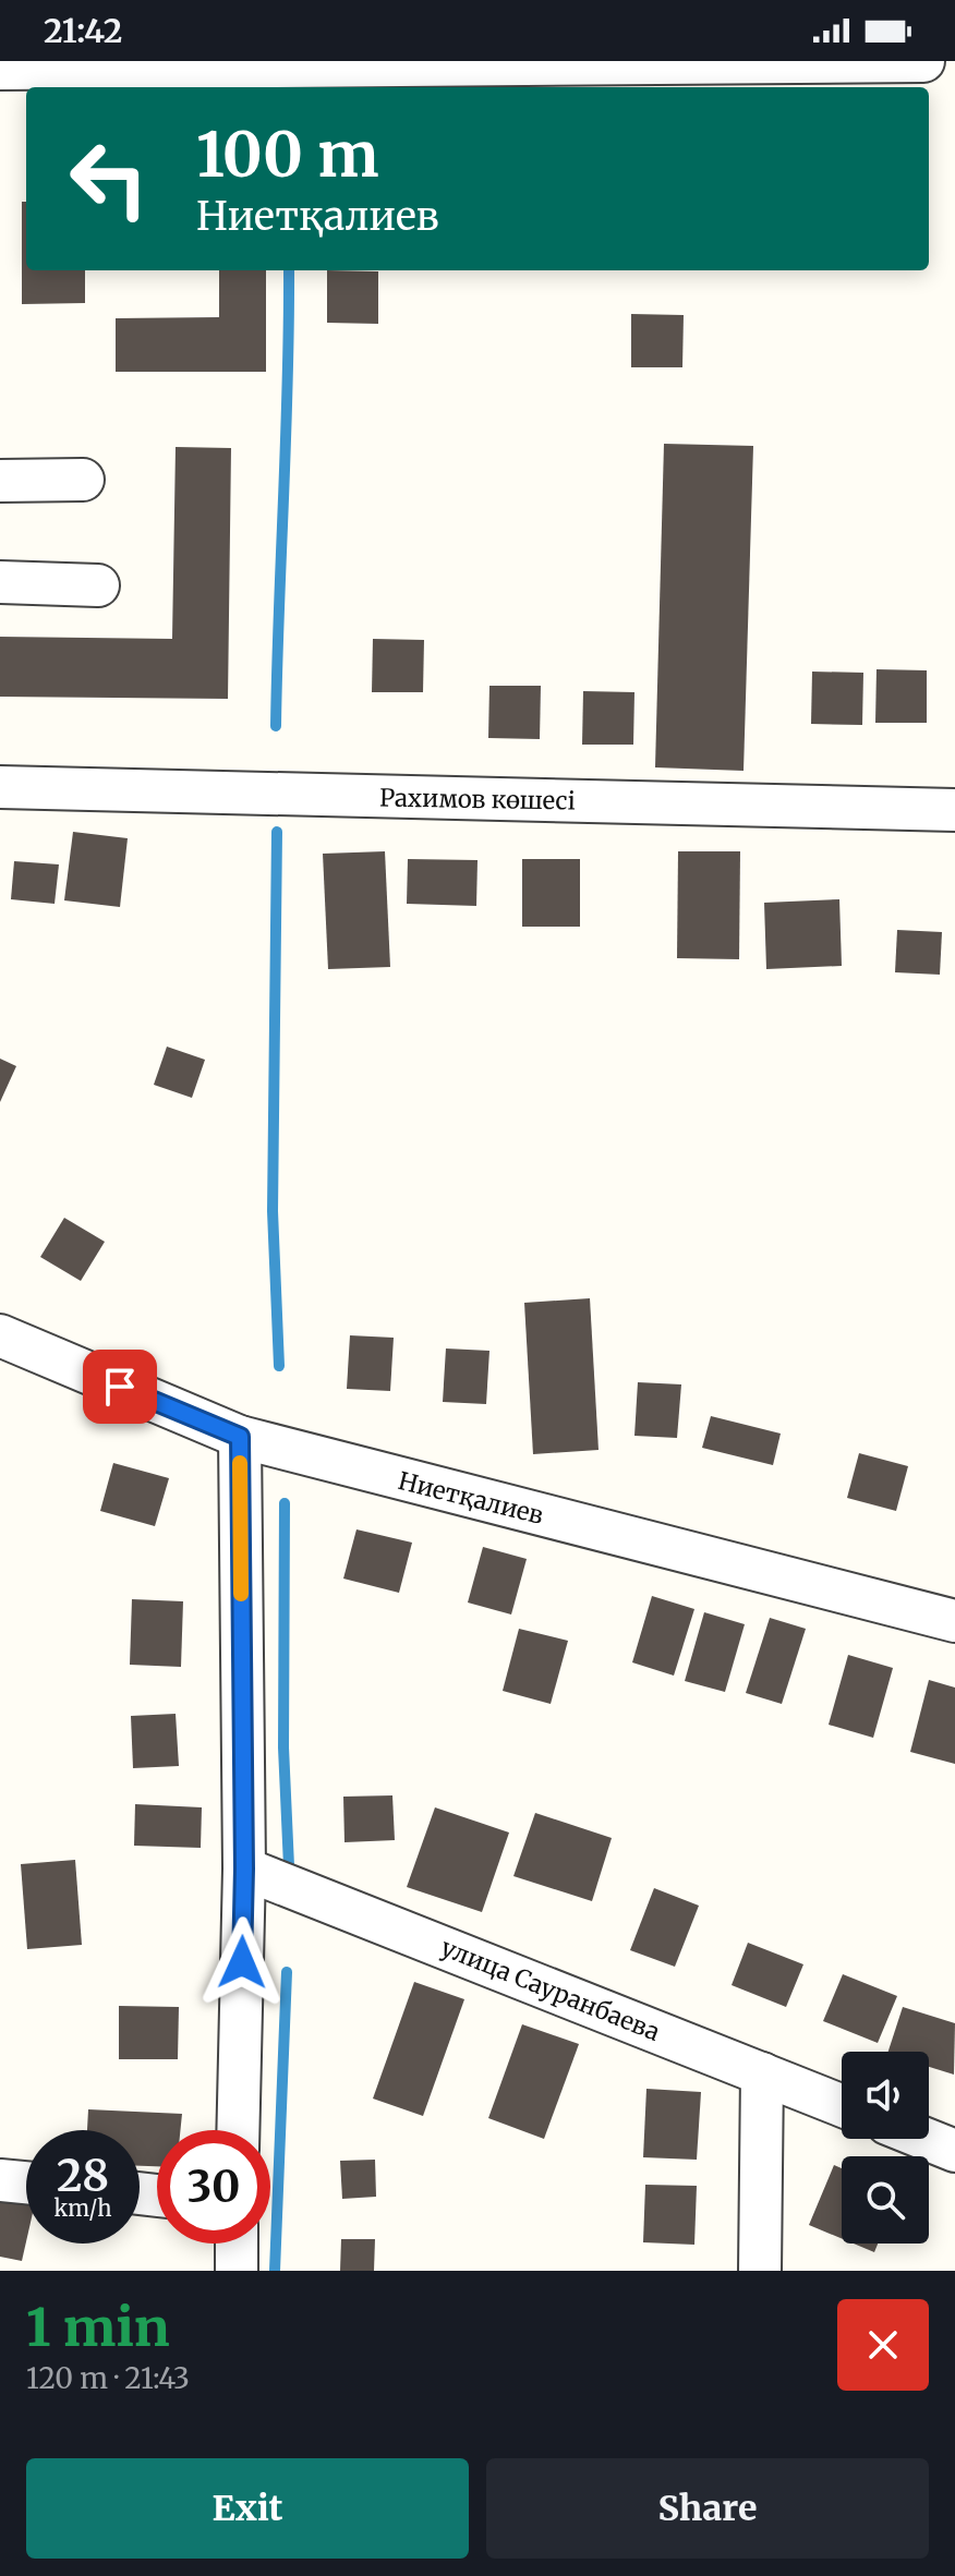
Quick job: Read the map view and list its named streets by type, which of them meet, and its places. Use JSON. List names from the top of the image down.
{
  "streets": {
    "street": ["Рахимов көшесі", "Ниетқалиев", "улица Сауранбаева"]
  },
  "page": {
    "status": "21:42",
    "turn": ["100 m", "Ниетқалиев"],
    "speed": "28 km/h",
    "limit": "30",
    "heading": ["1 min", "120 m · 21:43"],
    "buttons": ["Exit", "Share"]
  }
}
